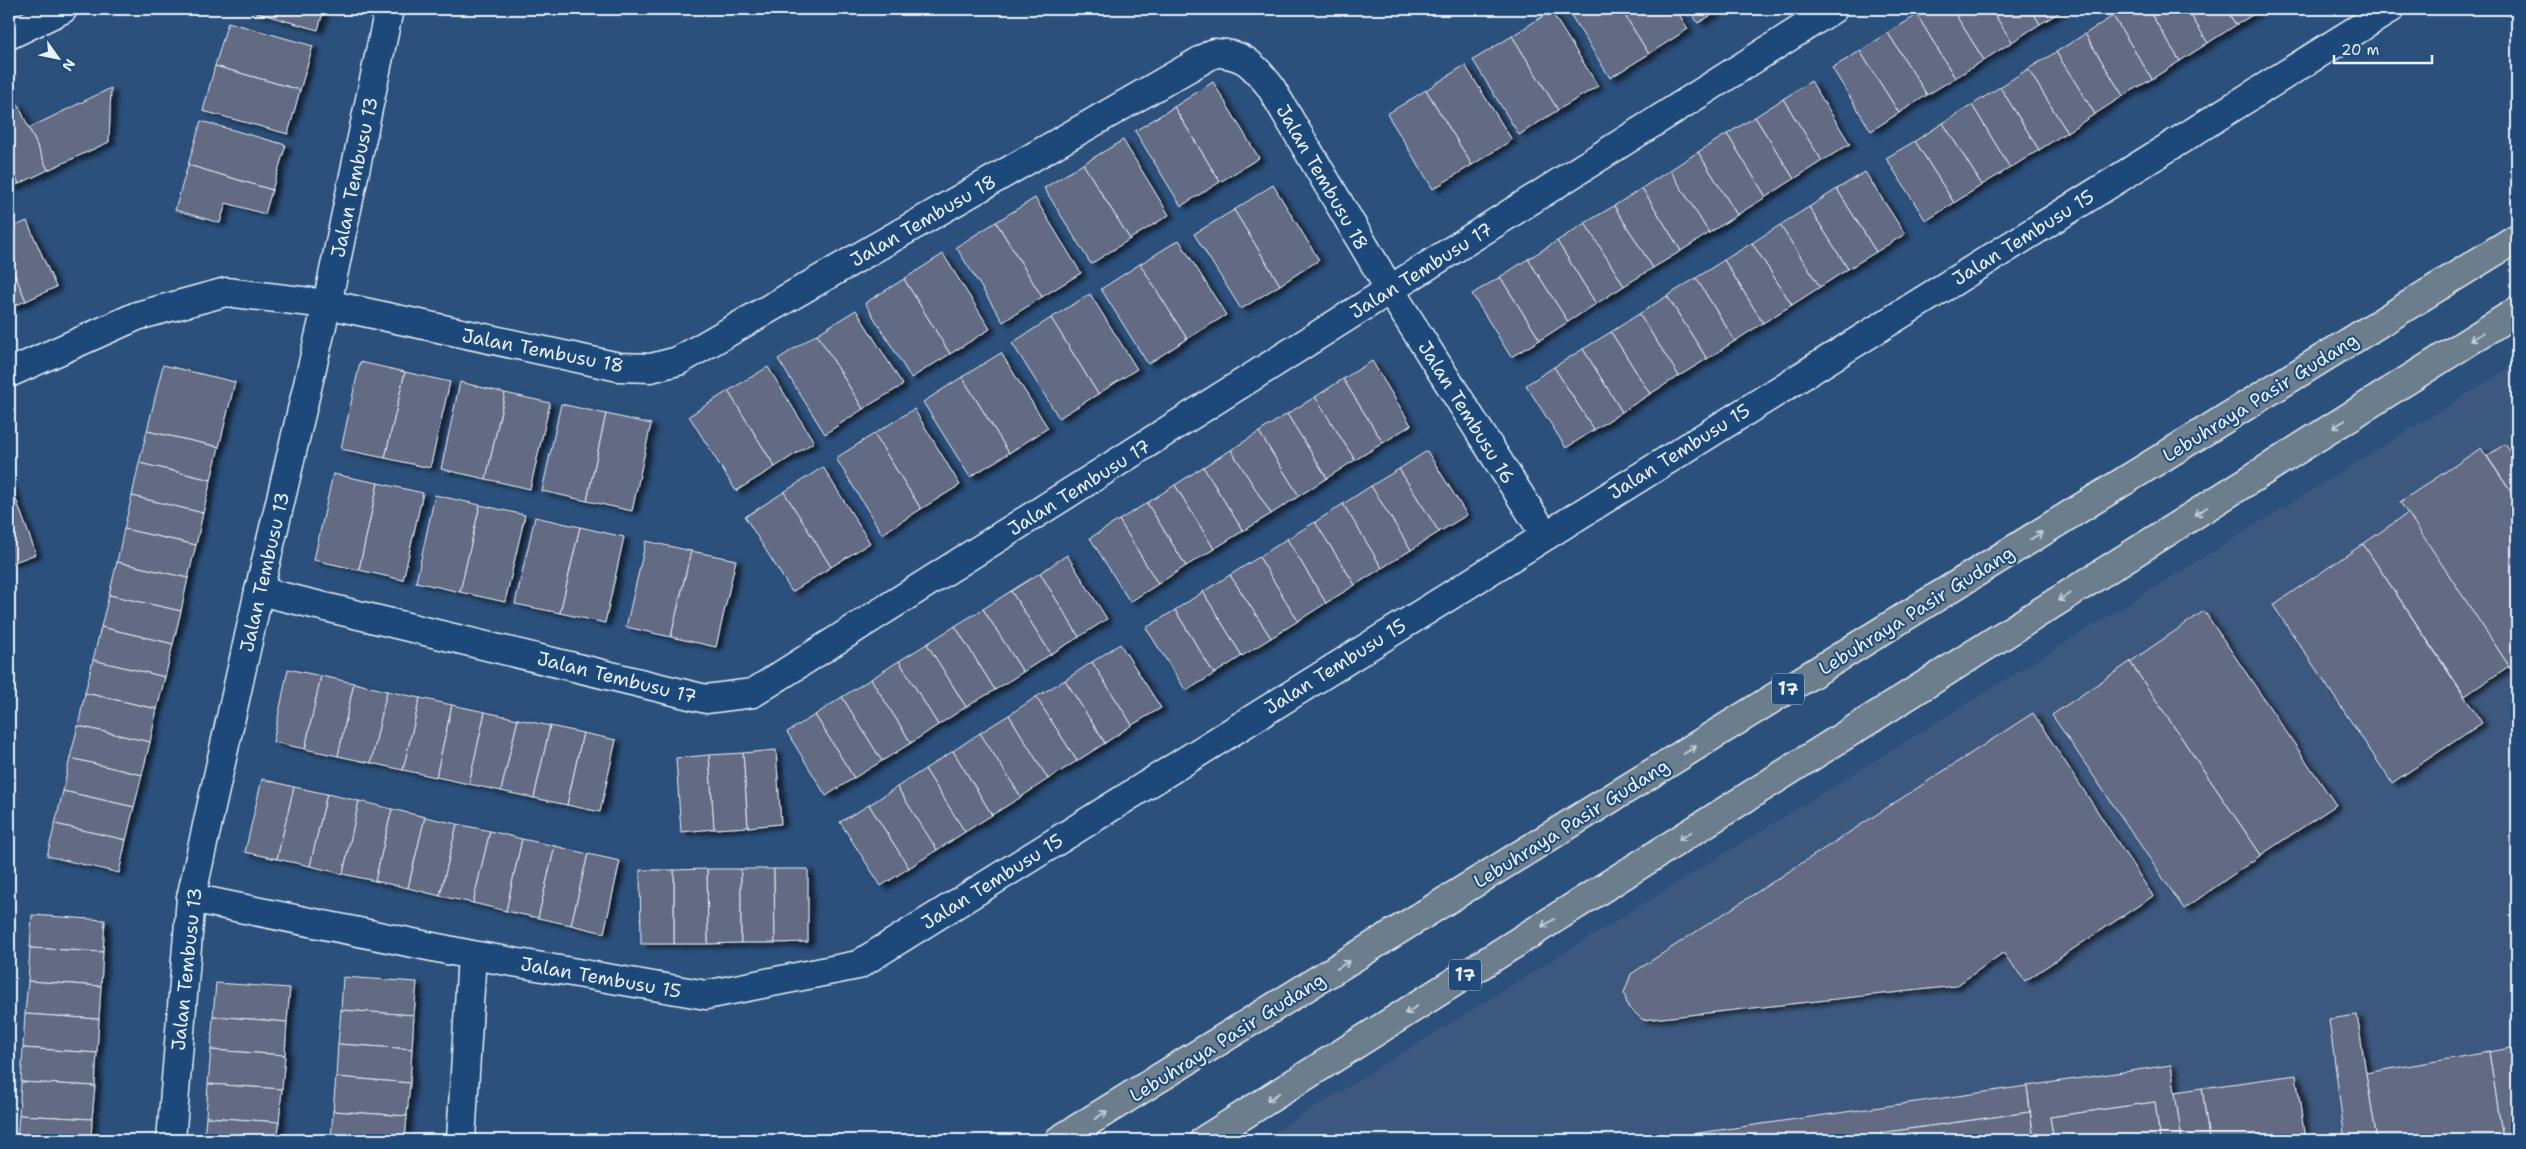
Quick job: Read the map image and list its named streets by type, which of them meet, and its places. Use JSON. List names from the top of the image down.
{
  "streets": {
    "highway": ["Lebuhraya Pasir Gudang", "17"],
    "street": [
      "Jalan Tembusu 13",
      "Jalan Tembusu 18",
      "Jalan Tembusu 15",
      "Jalan Tembusu 17",
      "Jalan Tembusu 16"
    ]
  },
  "crossings": [
    ["Jalan Tembusu 13", "Jalan Tembusu 18"],
    ["Jalan Tembusu 13", "Jalan Tembusu 15"],
    ["Jalan Tembusu 13", "Jalan Tembusu 17"],
    ["Jalan Tembusu 18", "Jalan Tembusu 17"],
    ["Jalan Tembusu 18", "Jalan Tembusu 16"],
    ["Jalan Tembusu 15", "Jalan Tembusu 16"],
    ["Jalan Tembusu 17", "Jalan Tembusu 16"]
  ],
  "scale_bar": "20 m",
  "north": "bottom right"
}
